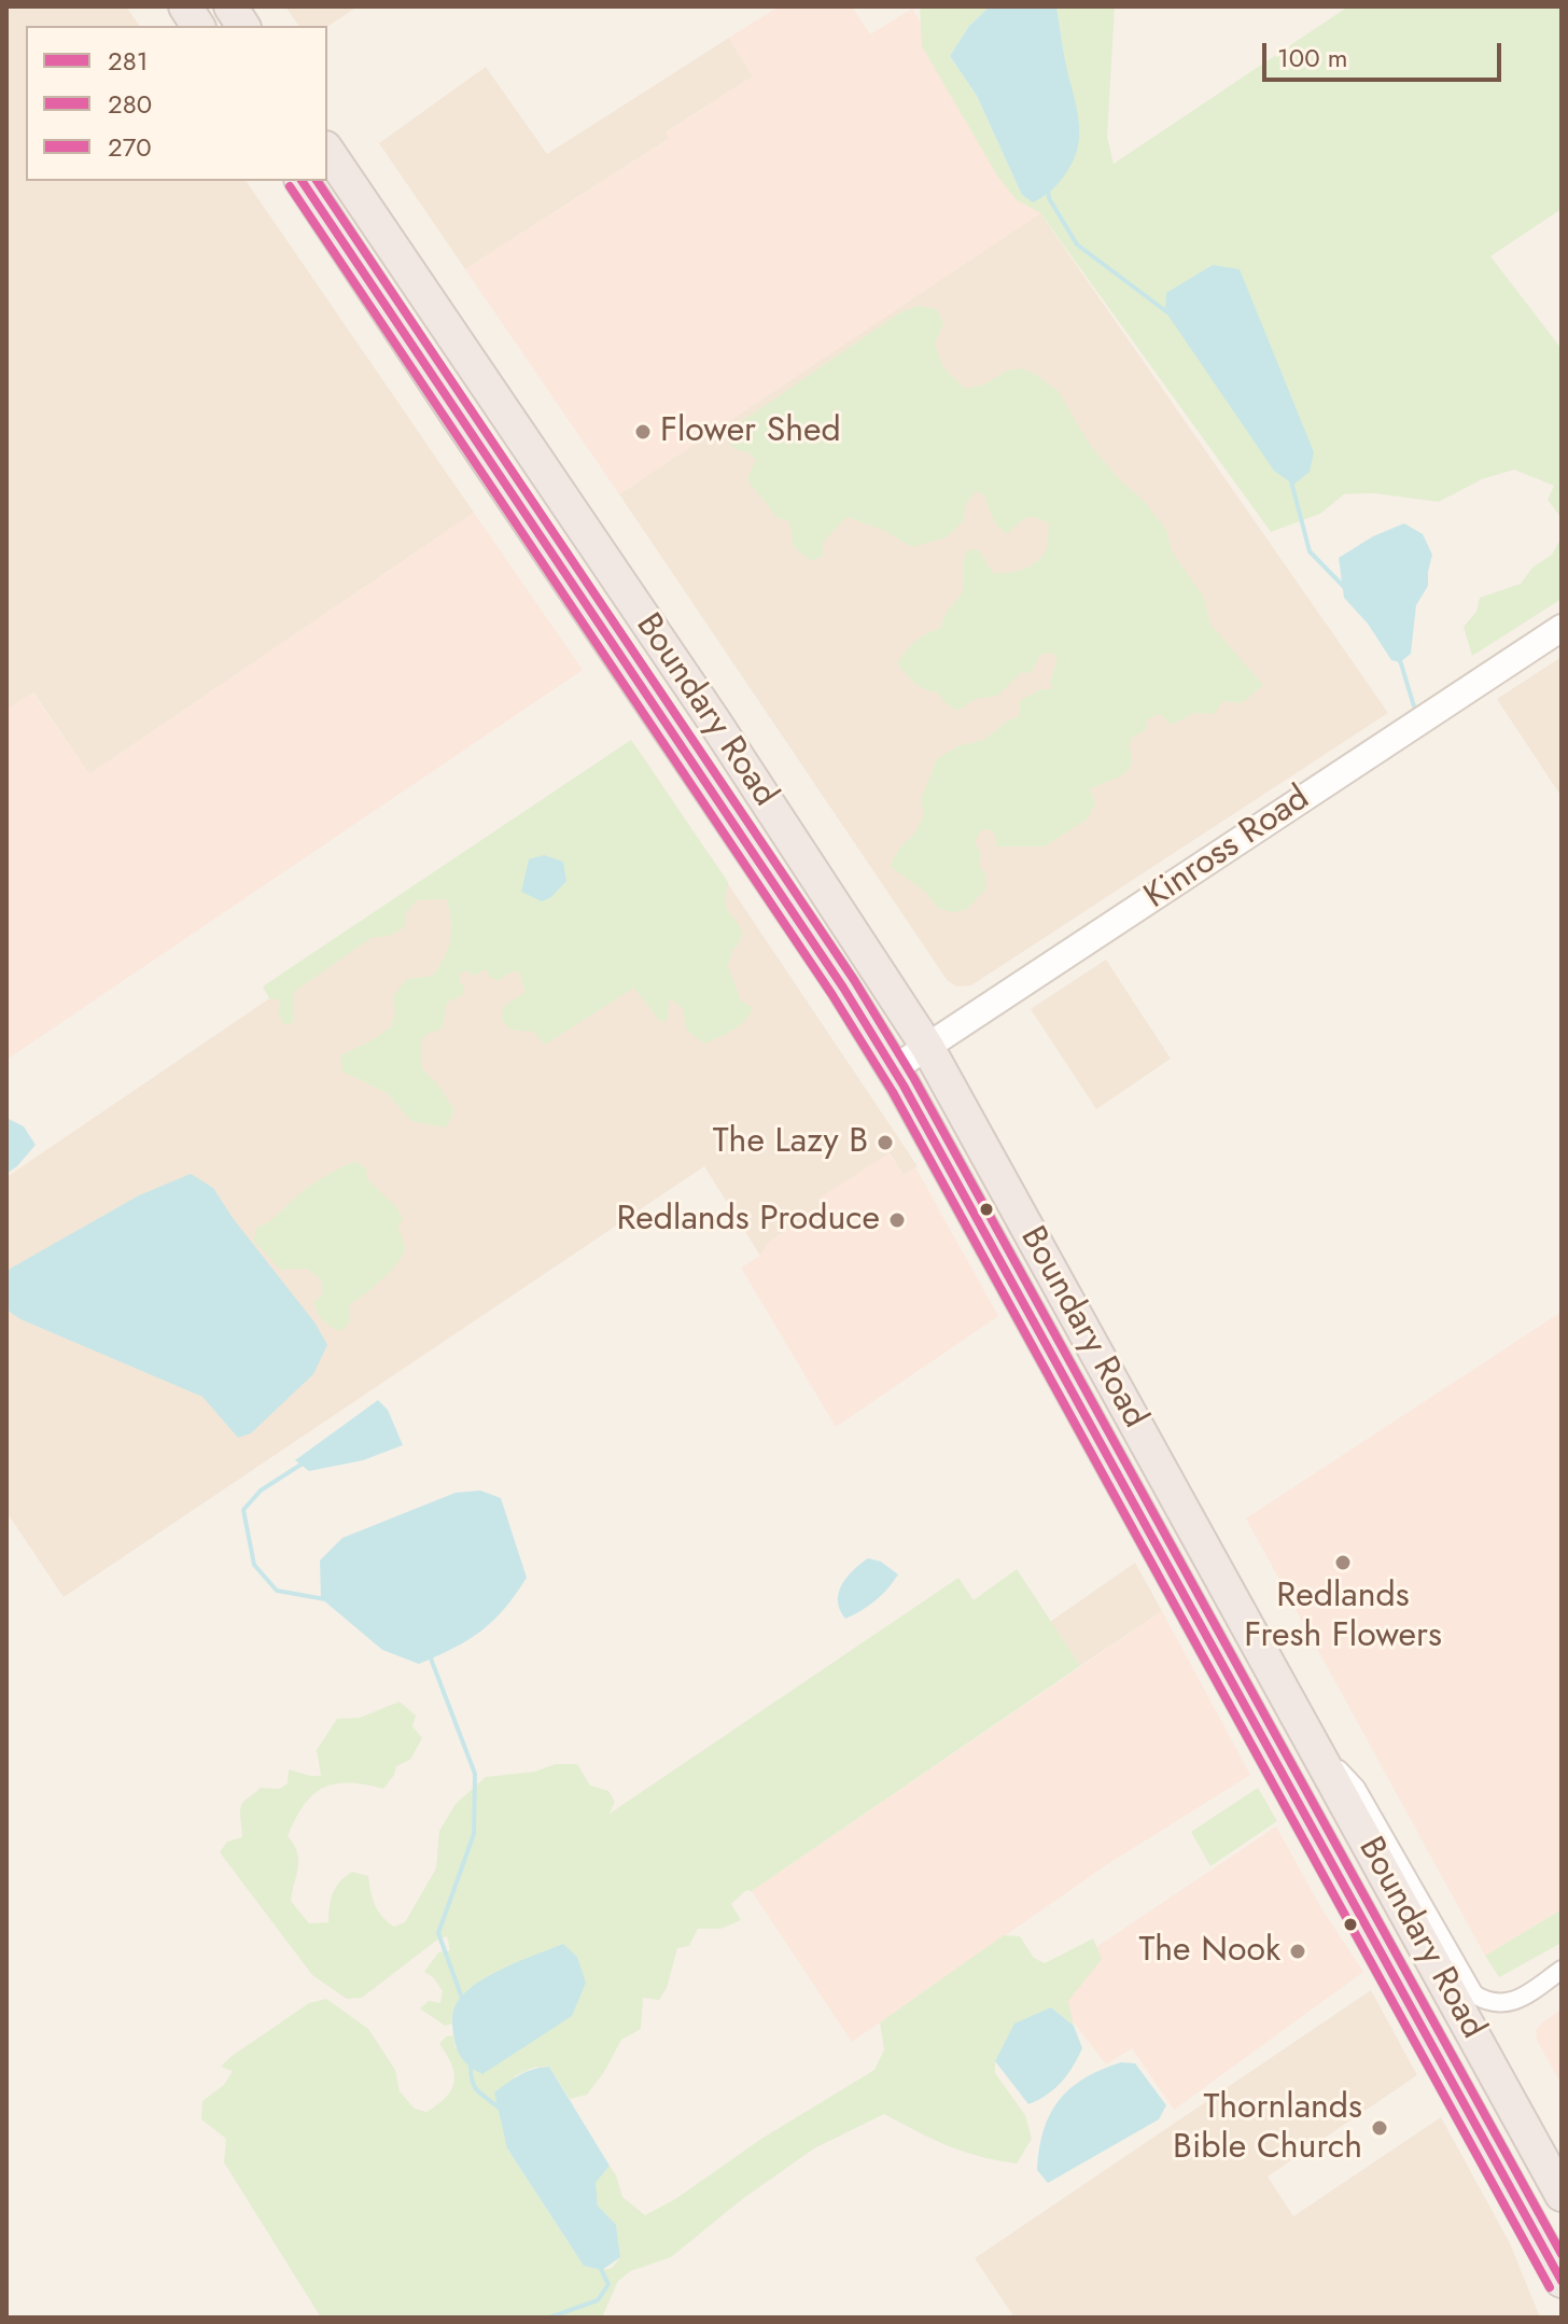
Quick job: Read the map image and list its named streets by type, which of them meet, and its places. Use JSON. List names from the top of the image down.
{
  "streets": {
    "highway": ["Boundary Road"],
    "street": ["Kinross Road"]
  },
  "crossings": [
    ["Boundary Road", "Kinross Road"]
  ],
  "places": [
    "Flower Shed",
    "The Lazy B",
    "Redlands Produce",
    "Redlands Fresh Flowers",
    "The Nook",
    "Thornlands Bible Church"
  ],
  "lines": ["transit line 281", "transit line 270", "transit line 280"],
  "legend": ["281", "280", "270"],
  "scale_bar": "100 m"
}
